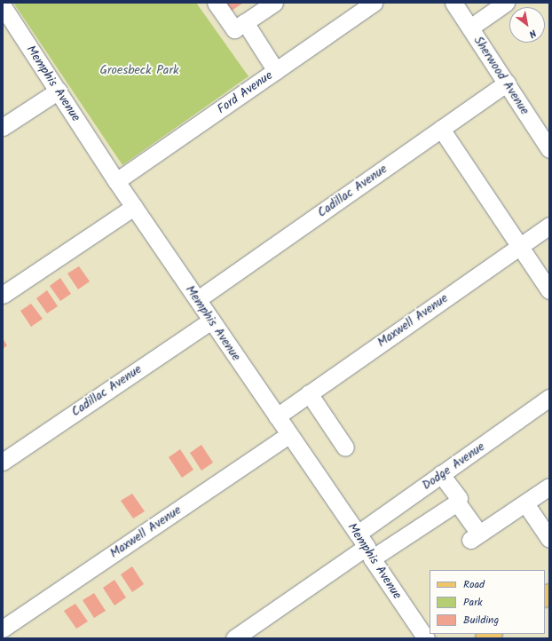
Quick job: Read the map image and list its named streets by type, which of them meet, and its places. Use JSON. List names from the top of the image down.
{
  "streets": {
    "street": [
      "Sherwood Avenue",
      "Memphis Avenue",
      "Ford Avenue",
      "Cadillac Avenue",
      "Maxwell Avenue",
      "Dodge Avenue"
    ]
  },
  "crossings": [
    ["Sherwood Avenue", "Cadillac Avenue"],
    ["Memphis Avenue", "Ford Avenue"],
    ["Memphis Avenue", "Cadillac Avenue"],
    ["Memphis Avenue", "Maxwell Avenue"],
    ["Memphis Avenue", "Dodge Avenue"]
  ],
  "parks": ["Groesbeck Park"],
  "legend": ["Road", "Park", "Building"],
  "north": "bottom right"
}
